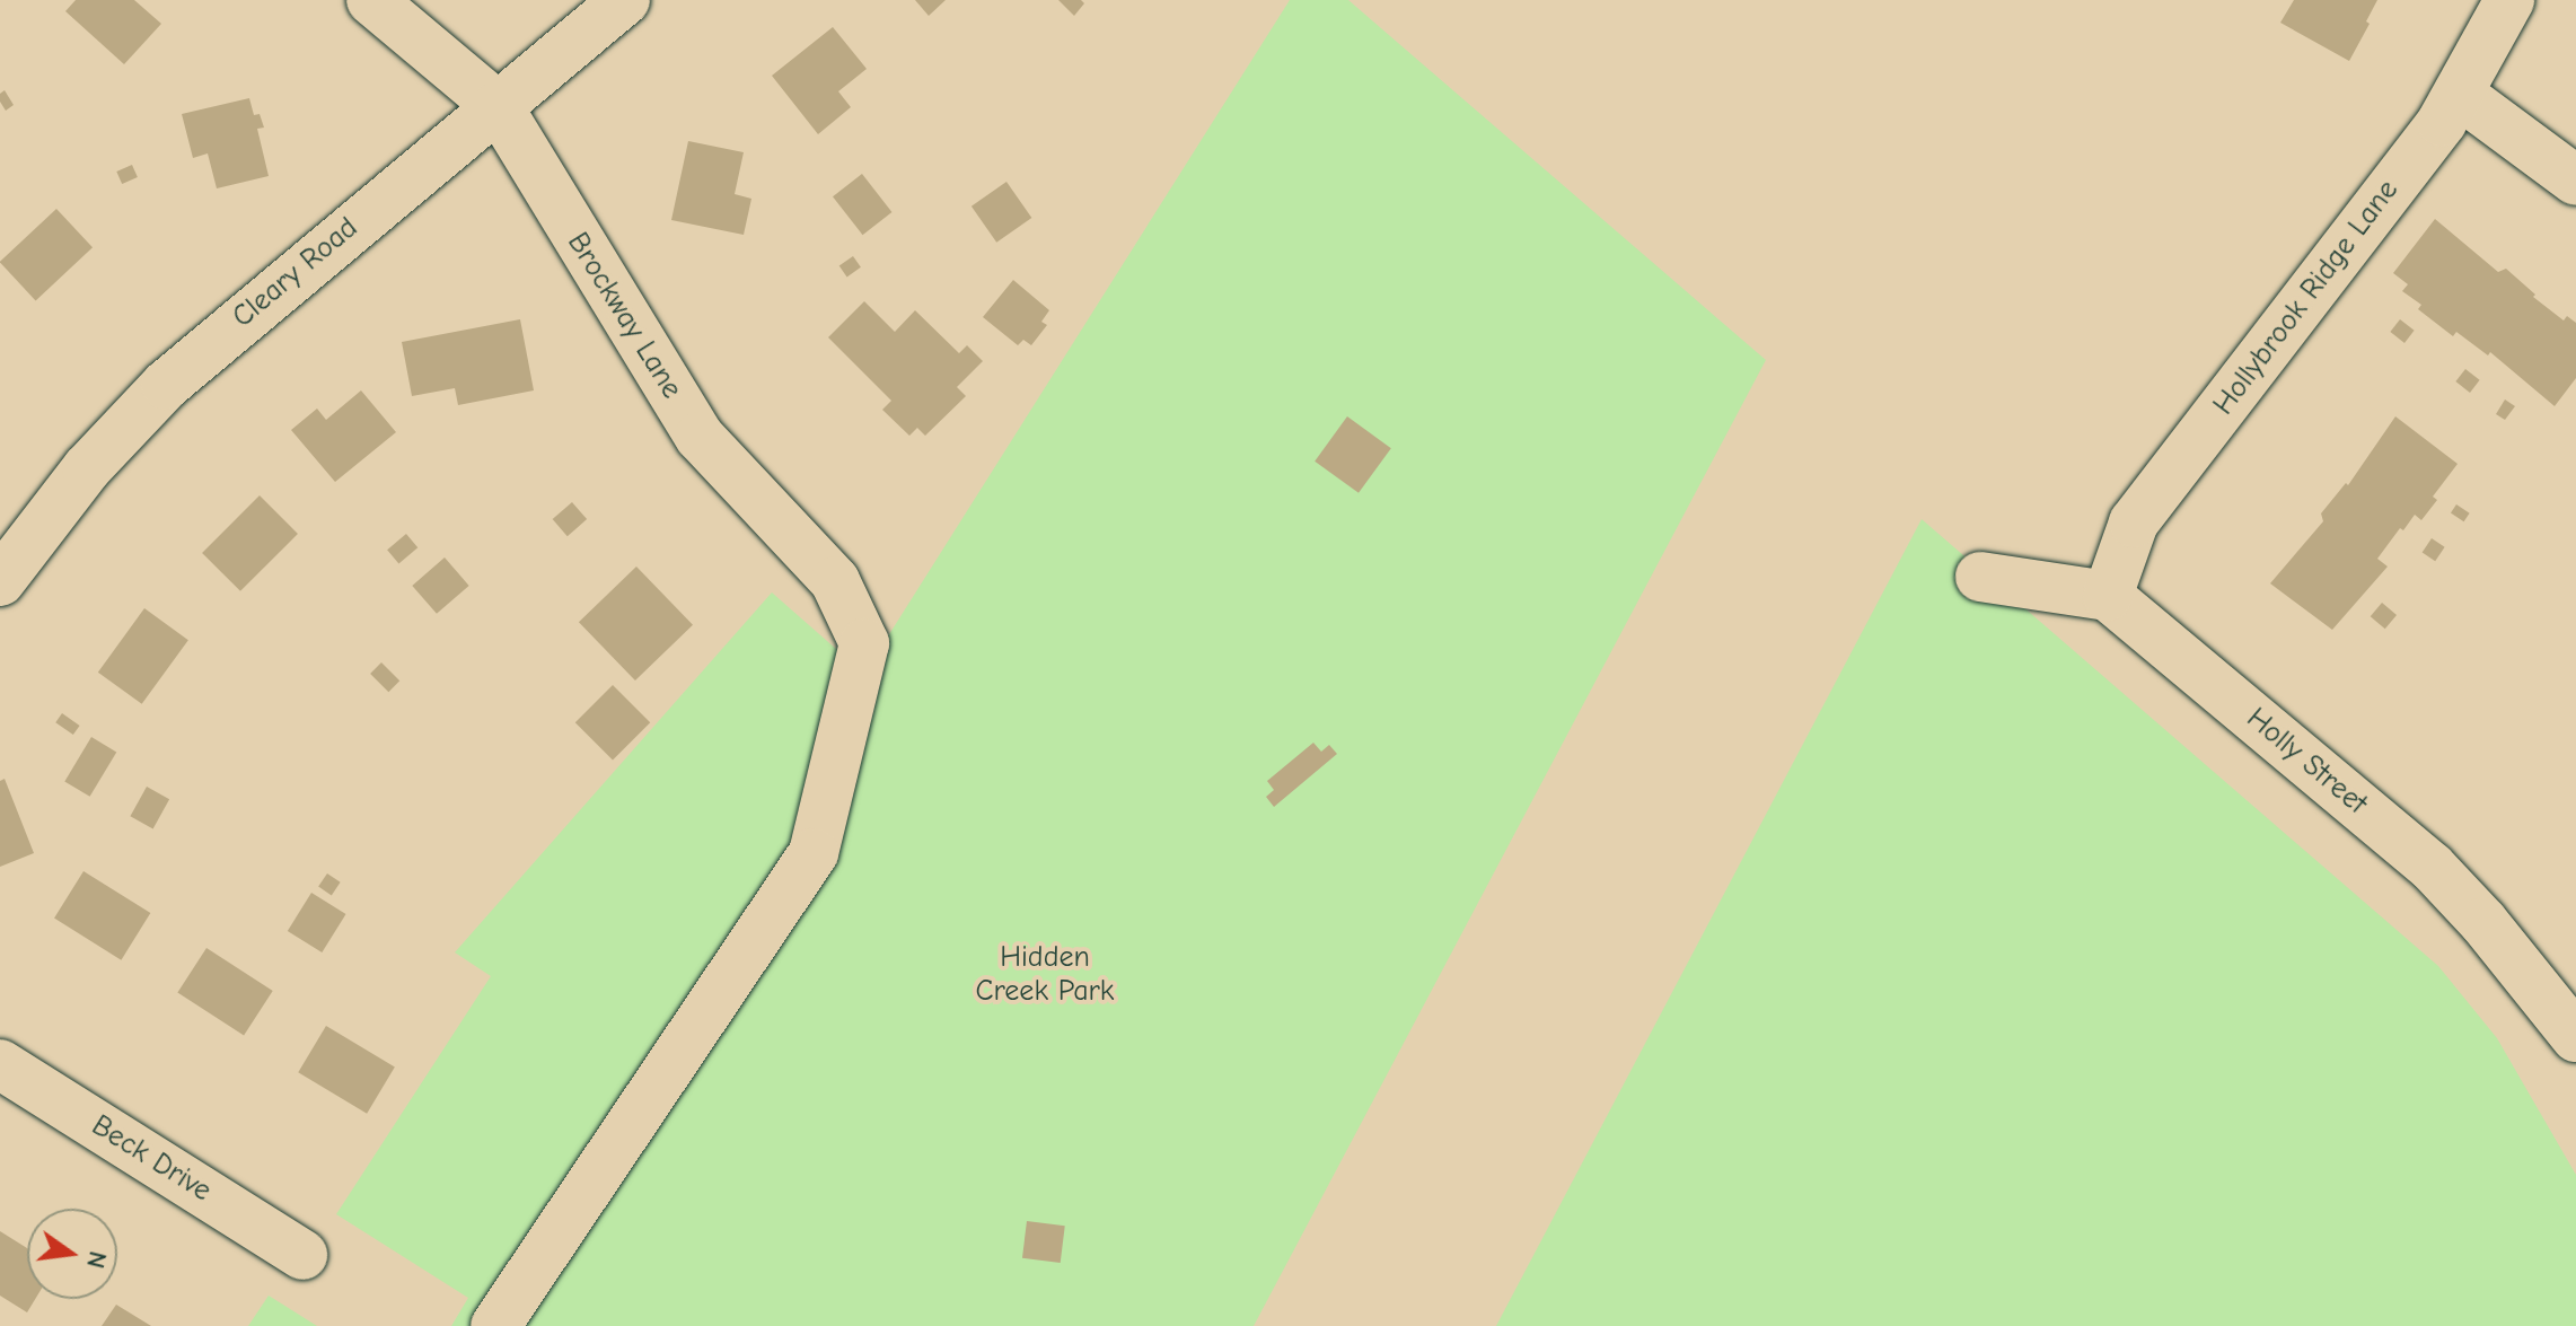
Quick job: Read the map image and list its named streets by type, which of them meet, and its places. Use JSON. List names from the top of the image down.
{
  "streets": {
    "street": [
      "Cleary Road",
      "Hollybrook Ridge Lane",
      "Brockway Lane",
      "Holly Street",
      "Beck Drive"
    ]
  },
  "crossings": [
    ["Cleary Road", "Brockway Lane"],
    ["Hollybrook Ridge Lane", "Holly Street"]
  ],
  "parks": ["Hidden Creek Park"],
  "north": "right"
}
